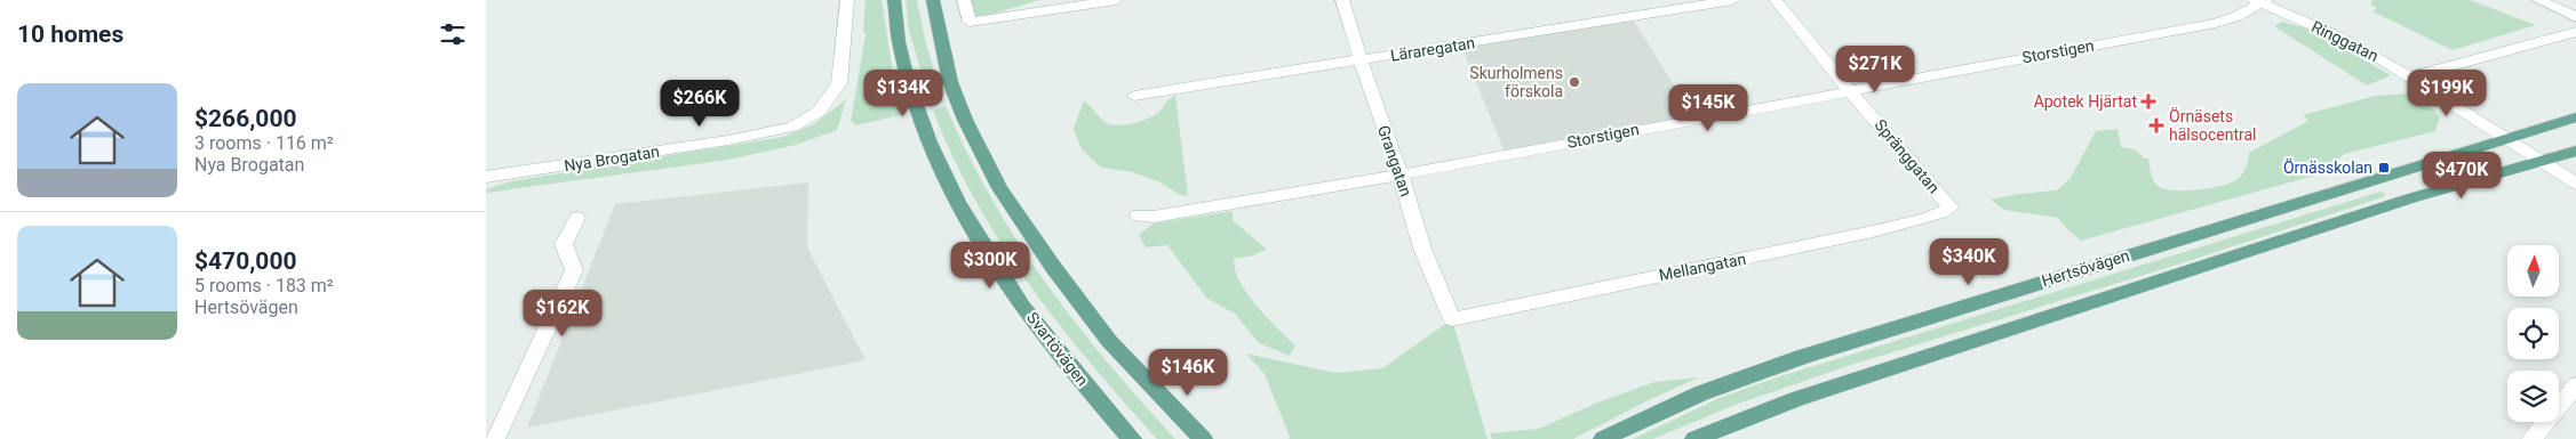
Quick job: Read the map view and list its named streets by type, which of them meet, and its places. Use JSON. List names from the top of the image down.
{
  "streets": {
    "main road": ["Hertsövägen", "Svartövägen"],
    "street": [
      "Ringgatan",
      "Läraregatan",
      "Storstigen",
      "Spränggatan",
      "Nya Brogatan",
      "Grangatan",
      "Mellangatan"
    ]
  },
  "crossings": [
    ["Ringgatan", "Storstigen"],
    ["Ringgatan", "Hertsövägen"],
    ["Läraregatan", "Grangatan"],
    ["Storstigen", "Spränggatan"],
    ["Storstigen", "Grangatan"],
    ["Spränggatan", "Mellangatan"],
    ["Grangatan", "Mellangatan"]
  ],
  "places": {
    "other": ["Skurholmens förskola"],
    "health": ["Apotek Hjärtat", "Örnäsets hälsocentral"],
    "transit": ["Örnässkolan"]
  },
  "north": "top",
  "page": {
    "heading": "10 homes",
    "price": [
      "$271K",
      "$134K",
      "$199K",
      "$266K",
      "$145K",
      "$470K",
      "$340K",
      "$300K",
      "$162K",
      "$146K"
    ],
    "list": [
      {
        "name": "$266,000",
        "note": "3 rooms · 116 m² · Nya Brogatan"
      },
      {
        "name": "$470,000",
        "note": "5 rooms · 183 m² · Hertsövägen"
      }
    ]
  }
}
